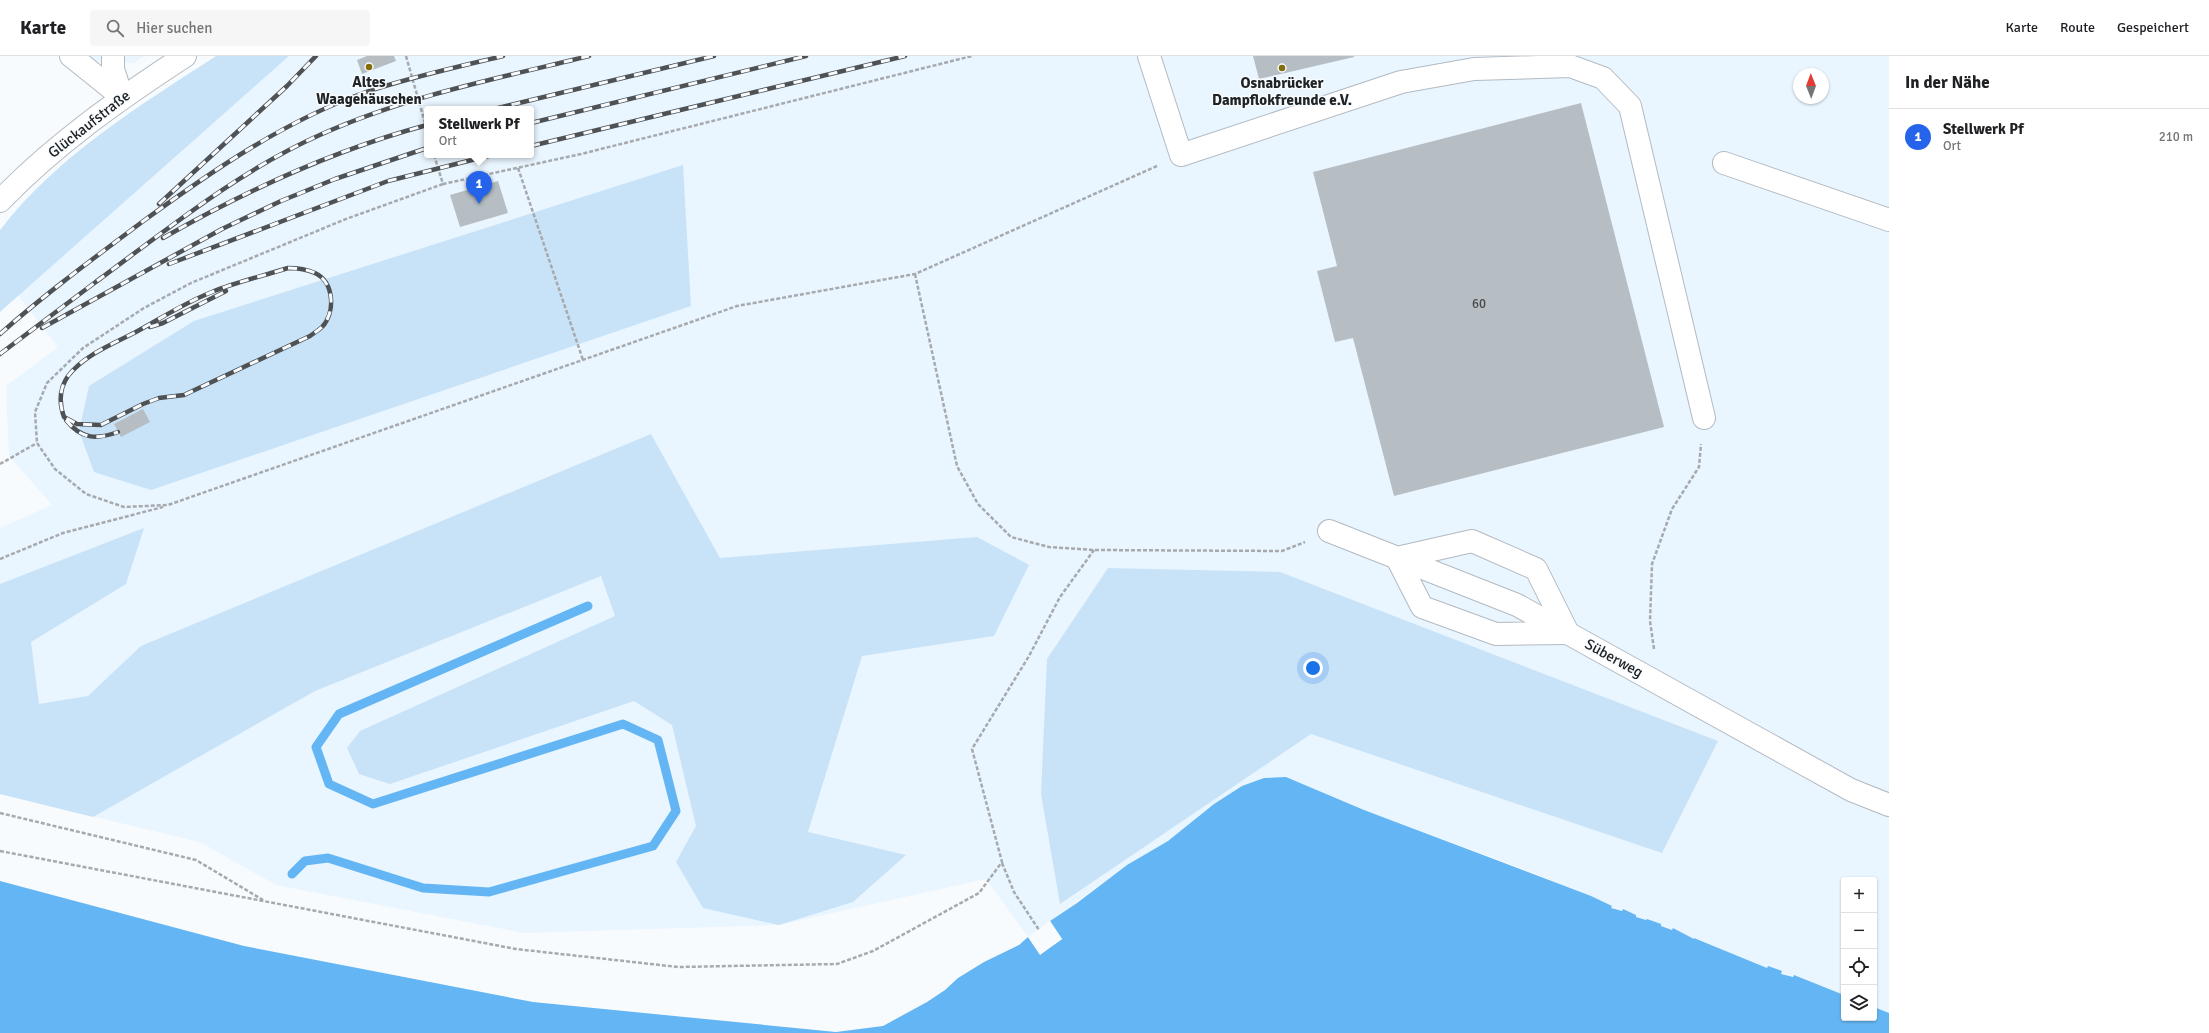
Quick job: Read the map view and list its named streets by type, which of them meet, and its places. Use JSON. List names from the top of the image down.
{
  "streets": {
    "street": ["Glückaufstraße", "Süberweg"]
  },
  "places": ["Altes Waagehäuschen", "Osnabrücker Dampflokfreunde e.V."],
  "house_numbers": ["60"],
  "north": "top",
  "page": {
    "header": "Karte",
    "search": "Hier suchen",
    "nav": ["Karte", "Route", "Gespeichert"],
    "heading": "In der Nähe",
    "popup": ["Stellwerk Pf", "Ort"],
    "list": [
      {
        "mark": "1",
        "name": "Stellwerk Pf",
        "note": "Ort",
        "value": "210 m"
      }
    ],
    "pins": "1",
    "map_buttons": ["+", "−"]
  }
}
